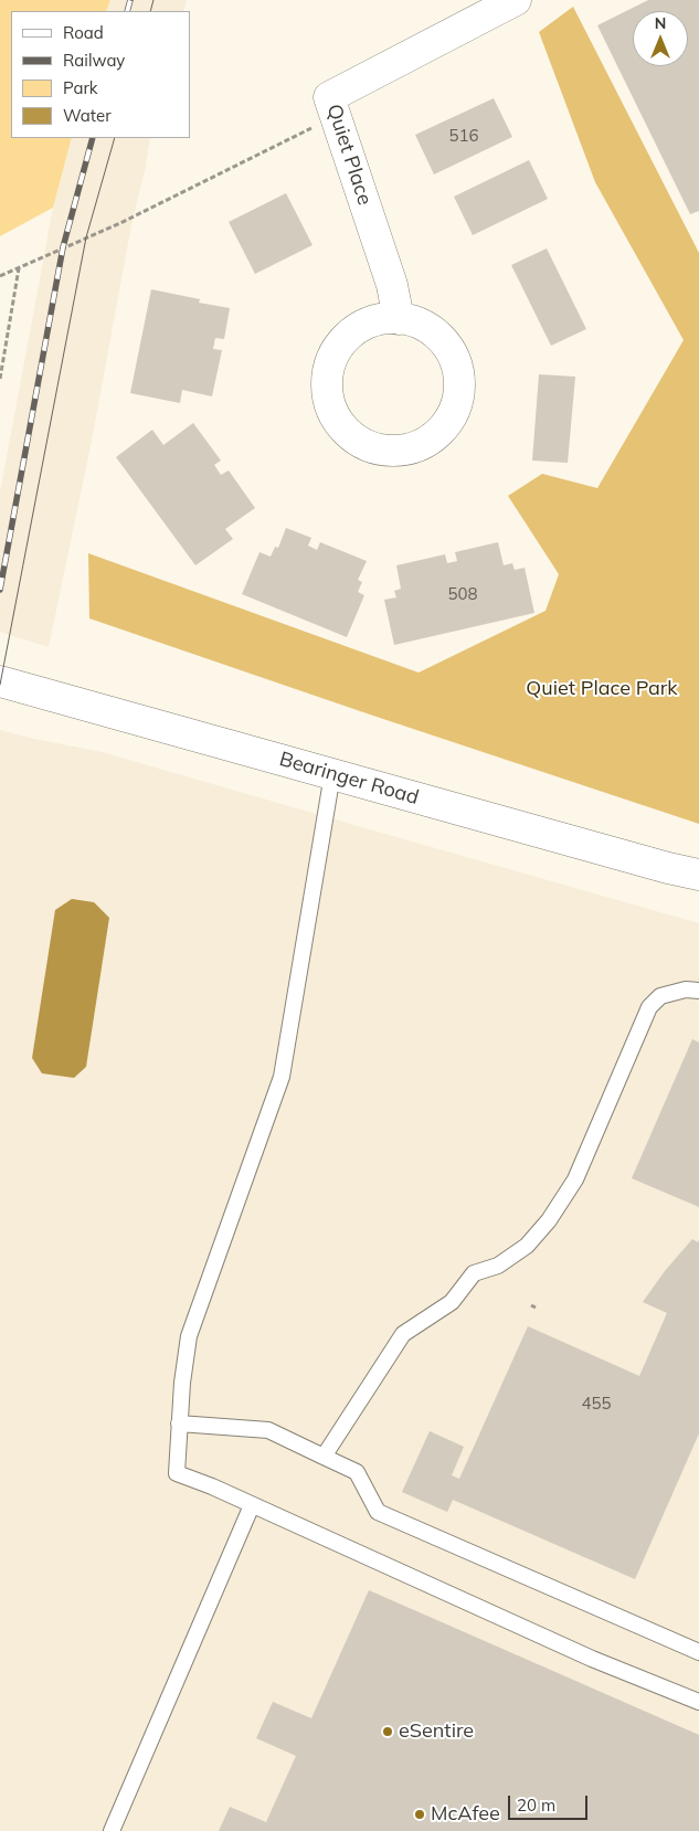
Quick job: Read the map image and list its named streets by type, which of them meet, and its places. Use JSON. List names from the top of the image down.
{
  "streets": {
    "street": ["Quiet Place", "Bearinger Road"]
  },
  "parks": ["Quiet Place Park"],
  "places": ["eSentire", "McAfee"],
  "house_numbers": ["516", "508", "455"],
  "legend": [
    "Road",
    "Railway",
    "Park",
    "Water"
  ],
  "scale_bar": "20 m",
  "north": "top"
}
